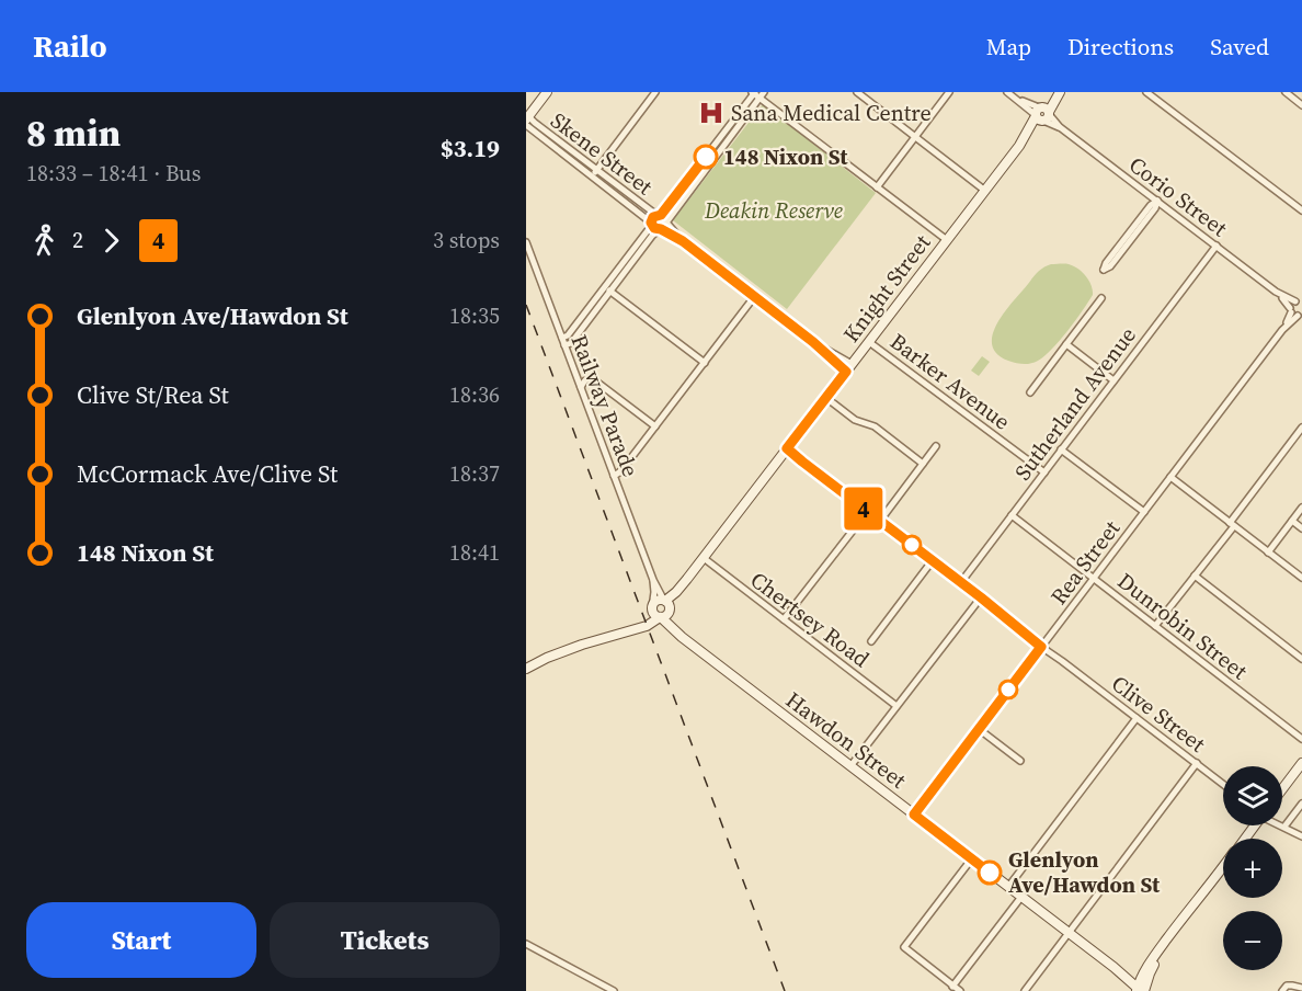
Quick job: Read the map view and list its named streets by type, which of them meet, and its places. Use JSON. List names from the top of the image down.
{
  "streets": {
    "street": [
      "Skene Street",
      "Corio Street",
      "Knight Street",
      "Barker Avenue",
      "Sutherland Avenue",
      "Railway Parade",
      "Rea Street",
      "Chertsey Road",
      "Dunrobin Street",
      "Clive Street",
      "Hawdon Street"
    ]
  },
  "crossings": [
    ["Corio Street", "Knight Street"],
    ["Corio Street", "Sutherland Avenue"],
    ["Corio Street", "Rea Street"],
    ["Knight Street", "Barker Avenue"],
    ["Knight Street", "Railway Parade"],
    ["Knight Street", "Chertsey Road"],
    ["Knight Street", "Clive Street"],
    ["Knight Street", "Hawdon Street"],
    ["Barker Avenue", "Sutherland Avenue"],
    ["Sutherland Avenue", "Dunrobin Street"],
    ["Sutherland Avenue", "Clive Street"],
    ["Railway Parade", "Hawdon Street"],
    ["Rea Street", "Dunrobin Street"],
    ["Rea Street", "Clive Street"],
    ["Rea Street", "Hawdon Street"]
  ],
  "parks": ["Deakin Reserve"],
  "places": {
    "hospital": ["Sana Medical Centre"],
    "other": ["148 Nixon St", "Glenlyon Ave/Hawdon St"]
  },
  "lines": ["bus line 4"],
  "page": {
    "header": "Railo",
    "nav": ["Map", "Directions", "Saved"],
    "heading": ["8 min", "18:33 – 18:41 · Bus", "$3.19"],
    "on_map": "4",
    "legs": ["2", "4", "3 stops"],
    "list": [
      {
        "name": "Glenlyon Ave/Hawdon St",
        "value": "18:35"
      },
      {
        "name": "Clive St/Rea St",
        "value": "18:36"
      },
      {
        "name": "McCormack Ave/Clive St",
        "value": "18:37"
      },
      {
        "name": "148 Nixon St",
        "value": "18:41"
      }
    ],
    "map_buttons": ["+", "−"],
    "buttons": ["Start", "Tickets"]
  }
}
